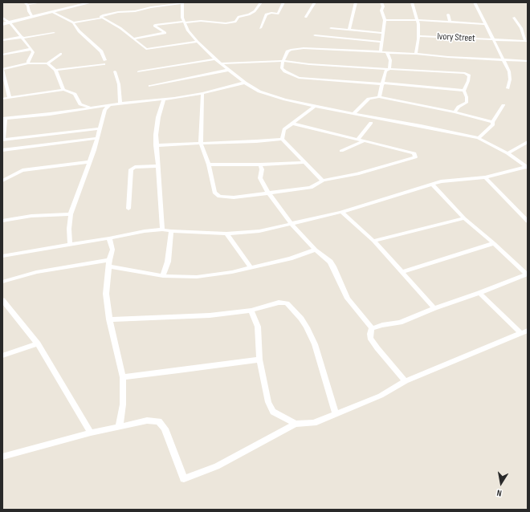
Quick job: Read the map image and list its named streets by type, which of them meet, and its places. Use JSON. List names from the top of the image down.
{
  "streets": {
    "street": ["Ivory Street"]
  },
  "north": "bottom"
}
